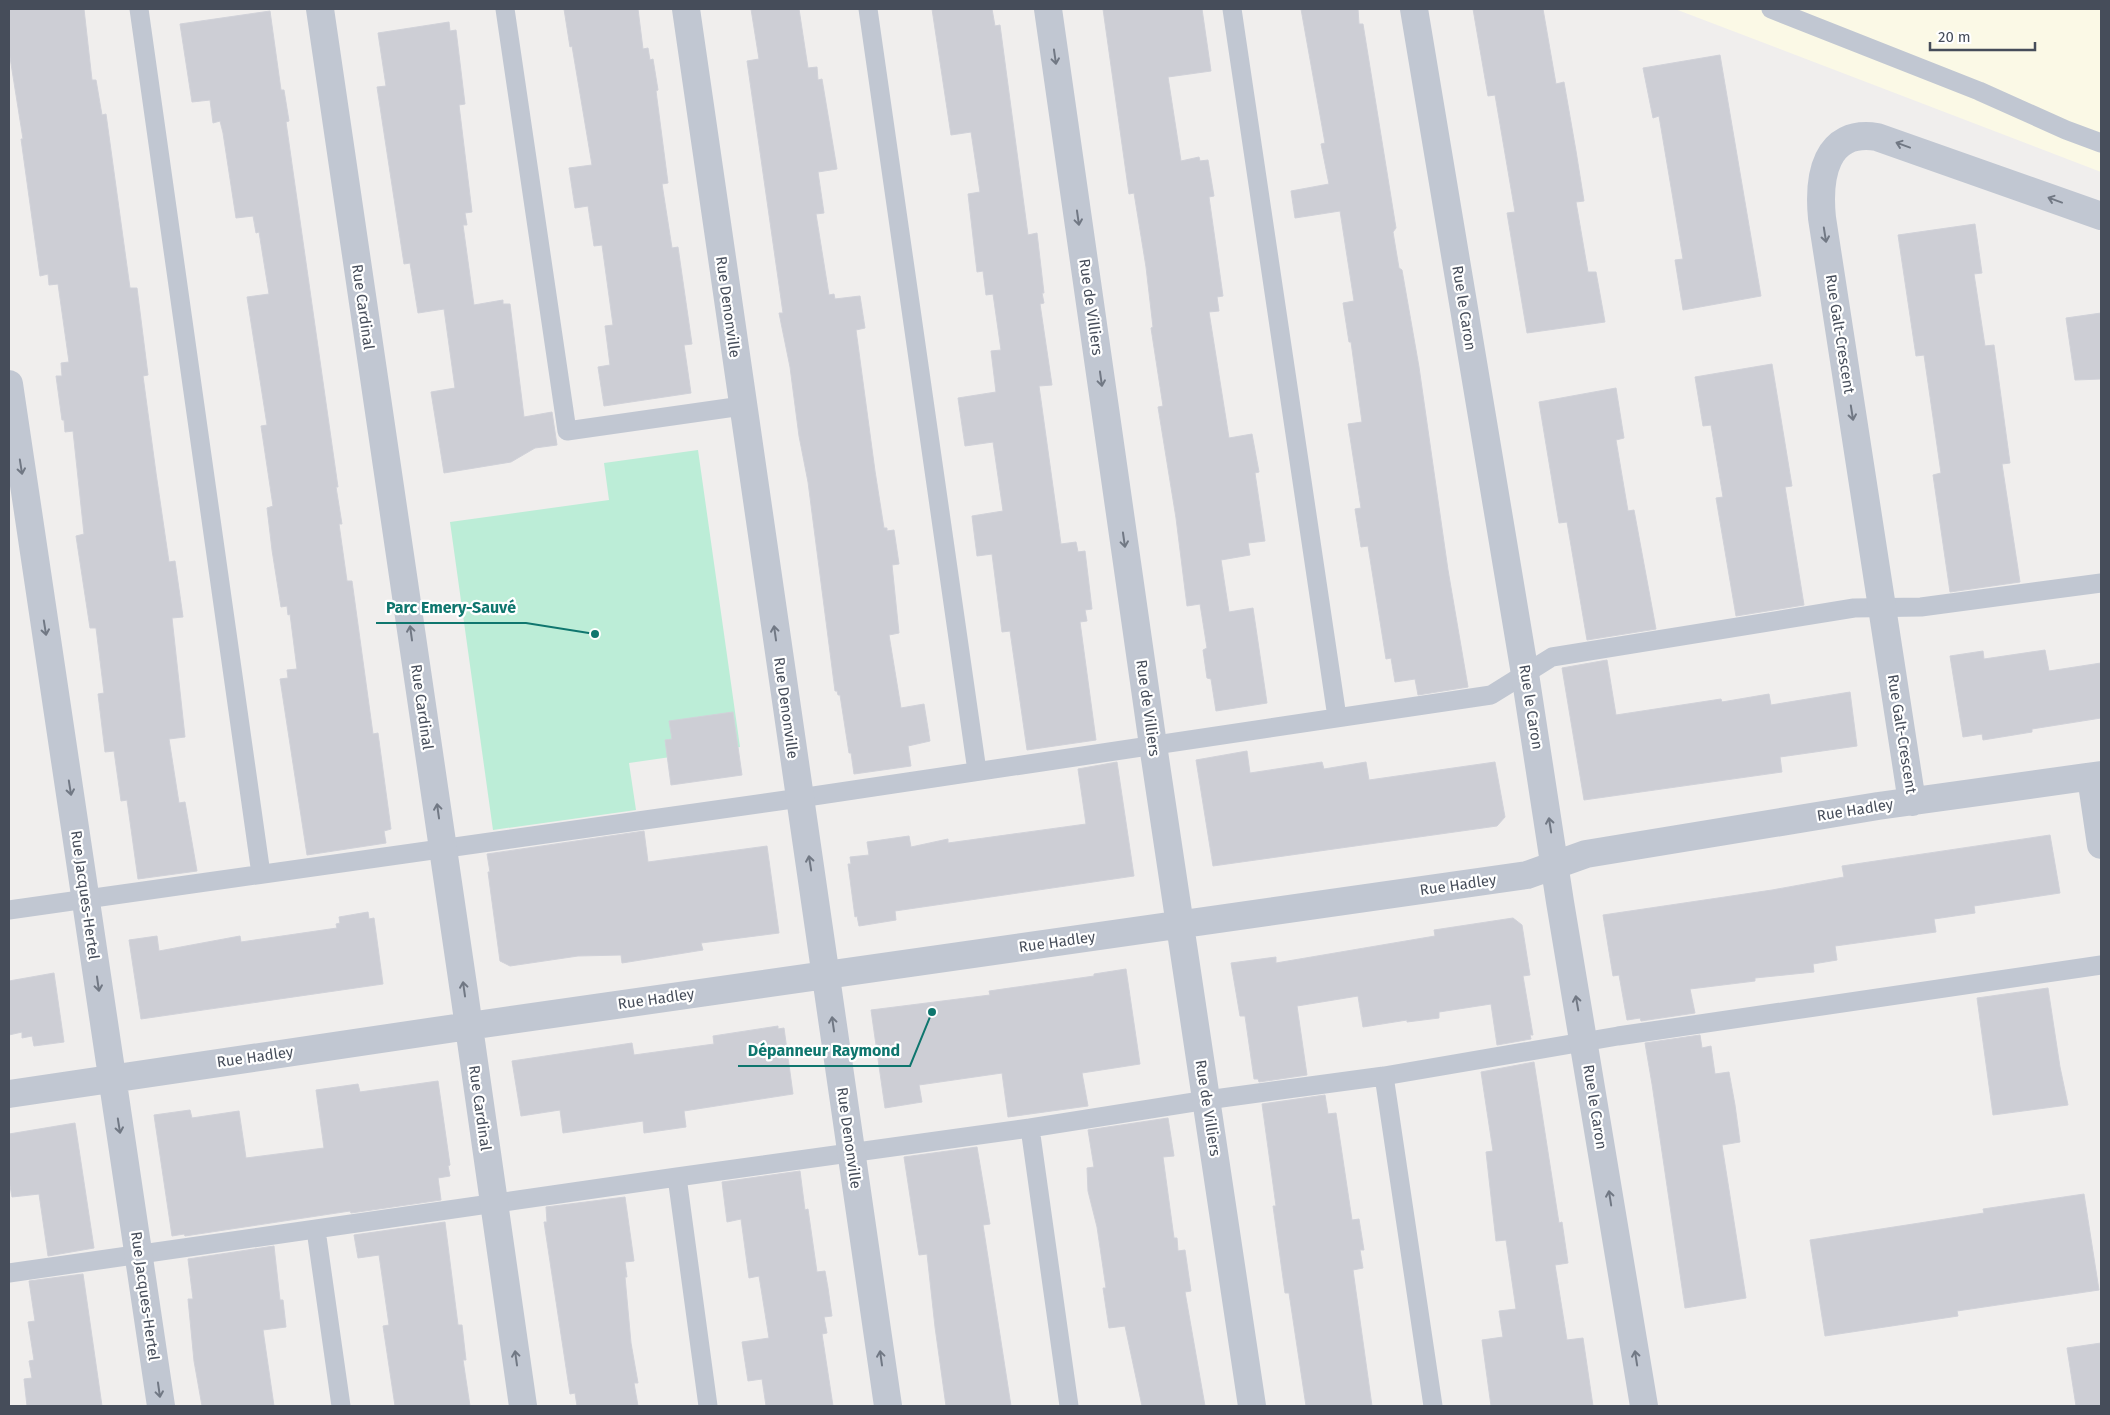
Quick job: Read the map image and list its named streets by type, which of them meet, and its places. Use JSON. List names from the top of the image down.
{
  "streets": {
    "street": [
      "Rue Cardinal",
      "Rue Denonville",
      "Rue de Villiers",
      "Rue le Caron",
      "Rue Galt-Crescent",
      "Rue Hadley",
      "Rue Jacques-Hertel"
    ]
  },
  "crossings": [
    ["Rue Cardinal", "Rue Hadley"],
    ["Rue Denonville", "Rue Hadley"],
    ["Rue de Villiers", "Rue Hadley"],
    ["Rue le Caron", "Rue Hadley"],
    ["Rue Galt-Crescent", "Rue Hadley"],
    ["Rue Hadley", "Rue Jacques-Hertel"]
  ],
  "one_way": [
    "Rue Cardinal",
    "Rue Denonville",
    "Rue de Villiers",
    "Rue le Caron",
    "Rue Jacques-Hertel"
  ],
  "places": ["Parc Emery-Sauvé", "Dépanneur Raymond"],
  "scale_bar": "20 m"
}
